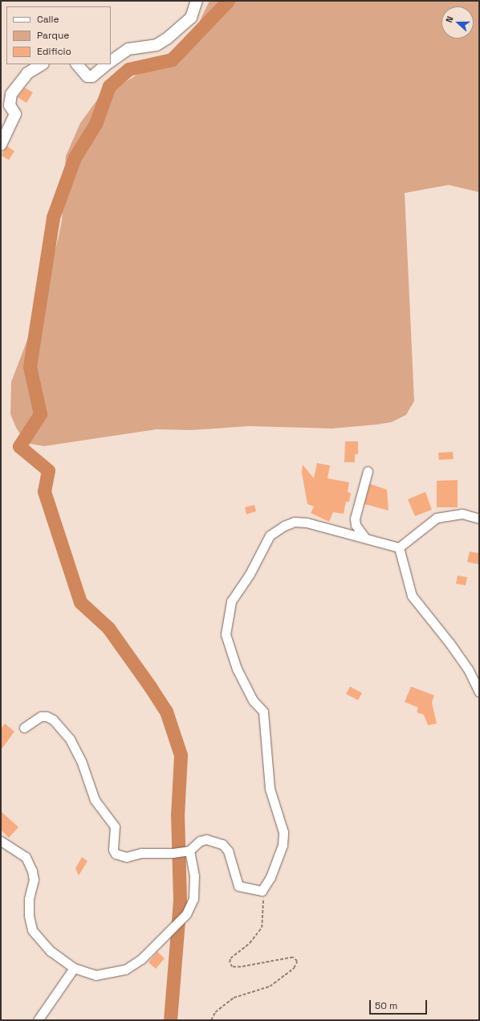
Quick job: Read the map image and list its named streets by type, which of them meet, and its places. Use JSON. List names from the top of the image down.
{
  "legend": ["Calle", "Parque", "Edificio"],
  "scale_bar": "50 m",
  "north": "left"
}
